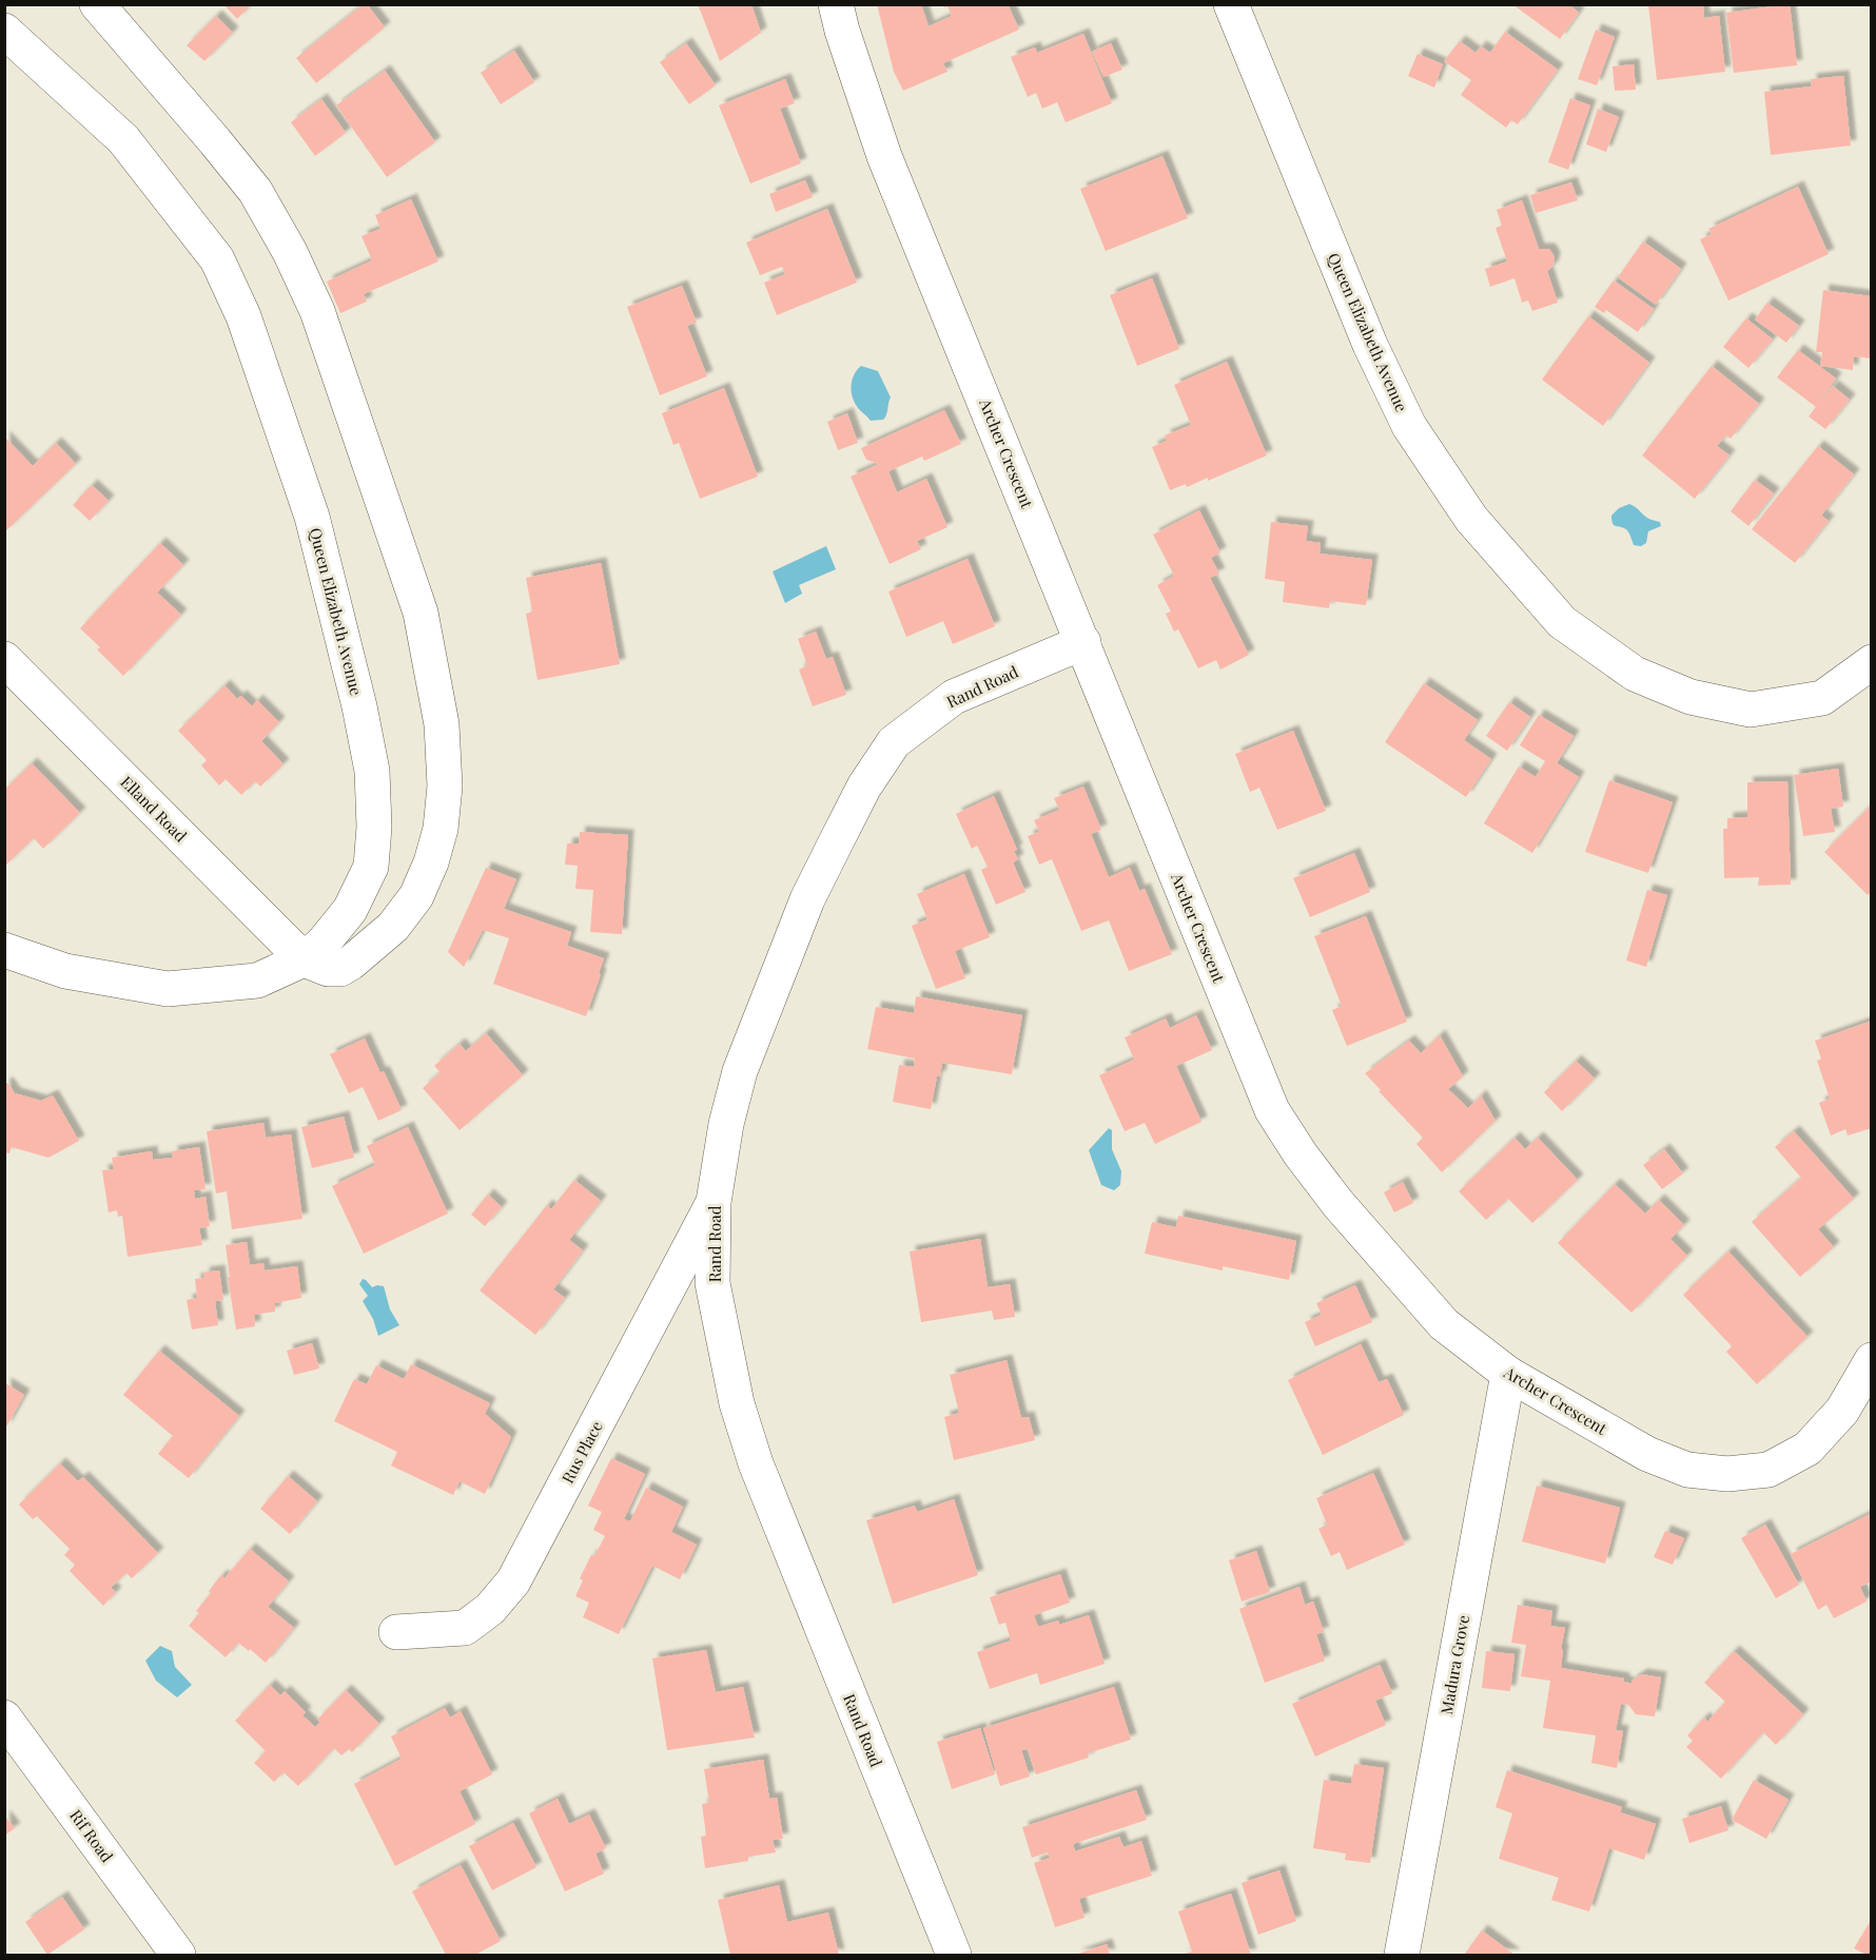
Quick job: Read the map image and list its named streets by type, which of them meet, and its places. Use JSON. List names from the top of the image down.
{
  "streets": {
    "street": [
      "Queen Elizabeth Avenue",
      "Archer Crescent",
      "Rand Road",
      "Elland Road",
      "Rus Place",
      "Madura Grove",
      "Rif Road"
    ]
  },
  "crossings": [
    ["Queen Elizabeth Avenue", "Elland Road"],
    ["Archer Crescent", "Rand Road"],
    ["Archer Crescent", "Madura Grove"],
    ["Rand Road", "Rus Place"]
  ]
}
